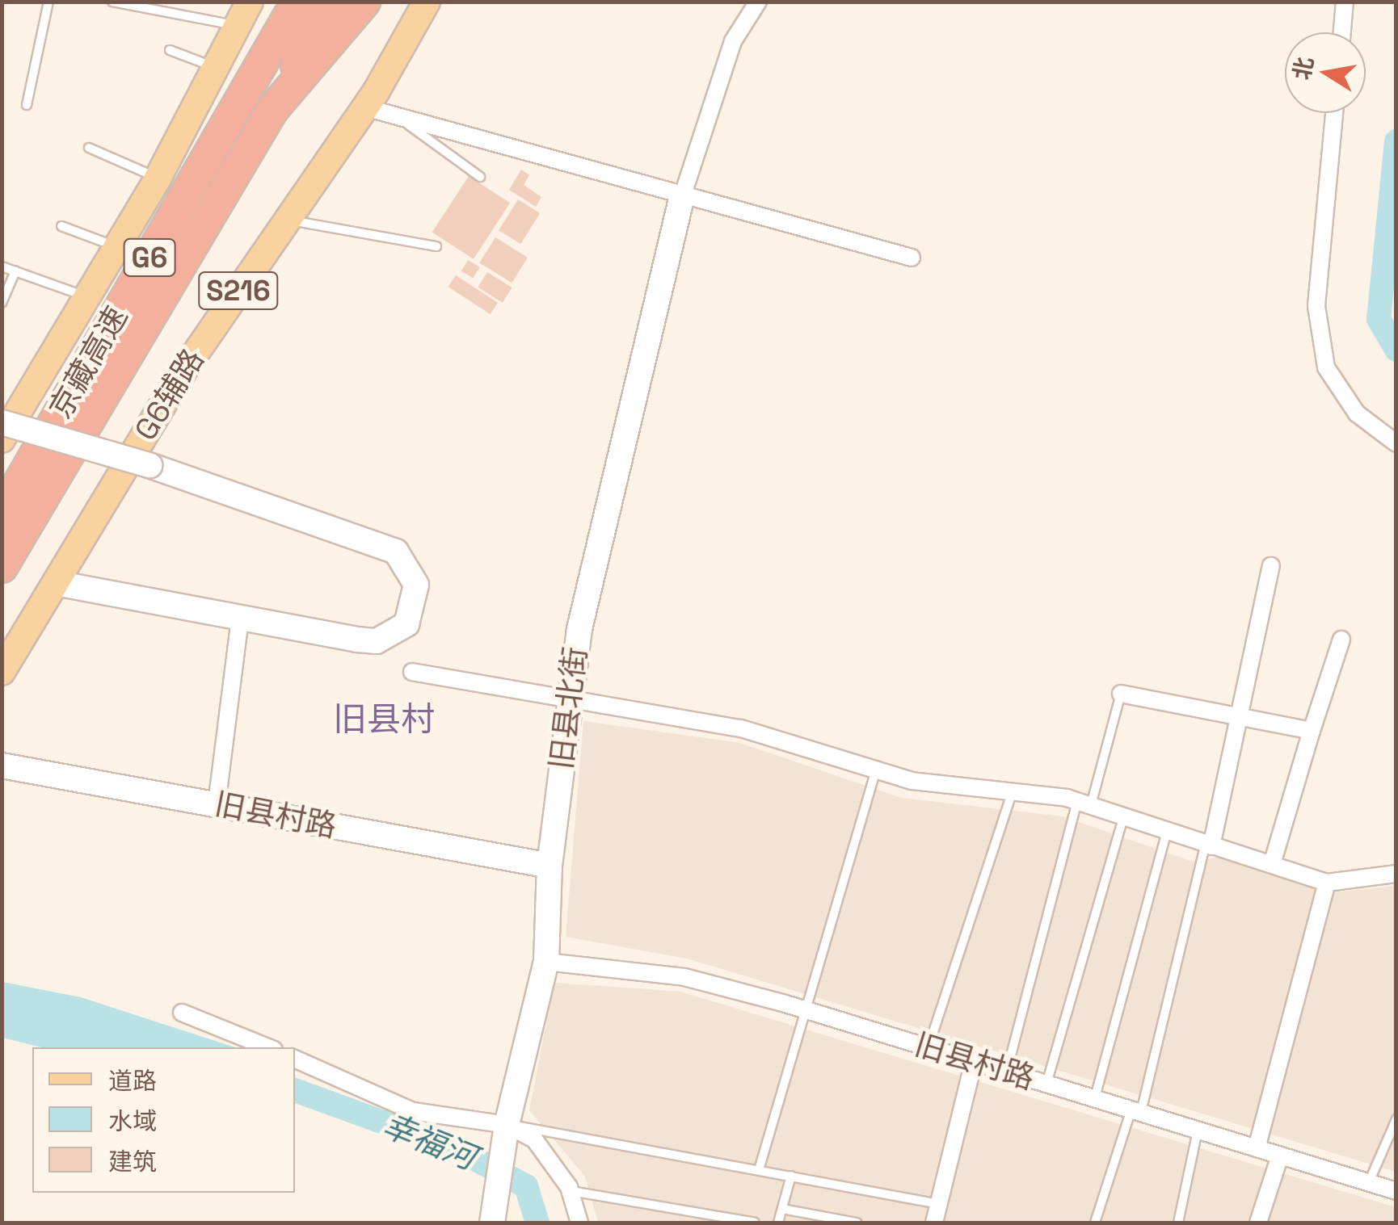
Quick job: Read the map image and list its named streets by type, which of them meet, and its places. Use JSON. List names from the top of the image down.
{
  "streets": {
    "highway": ["G6", "京藏高速"],
    "main road": ["S216", "G6辅路"],
    "street": ["旧县北街", "旧县村路"]
  },
  "crossings": [
    ["旧县北街", "旧县村路"]
  ],
  "districts": ["旧县村"],
  "water": ["幸福河"],
  "legend": ["道路", "水域", "建筑"],
  "north": "left"
}
